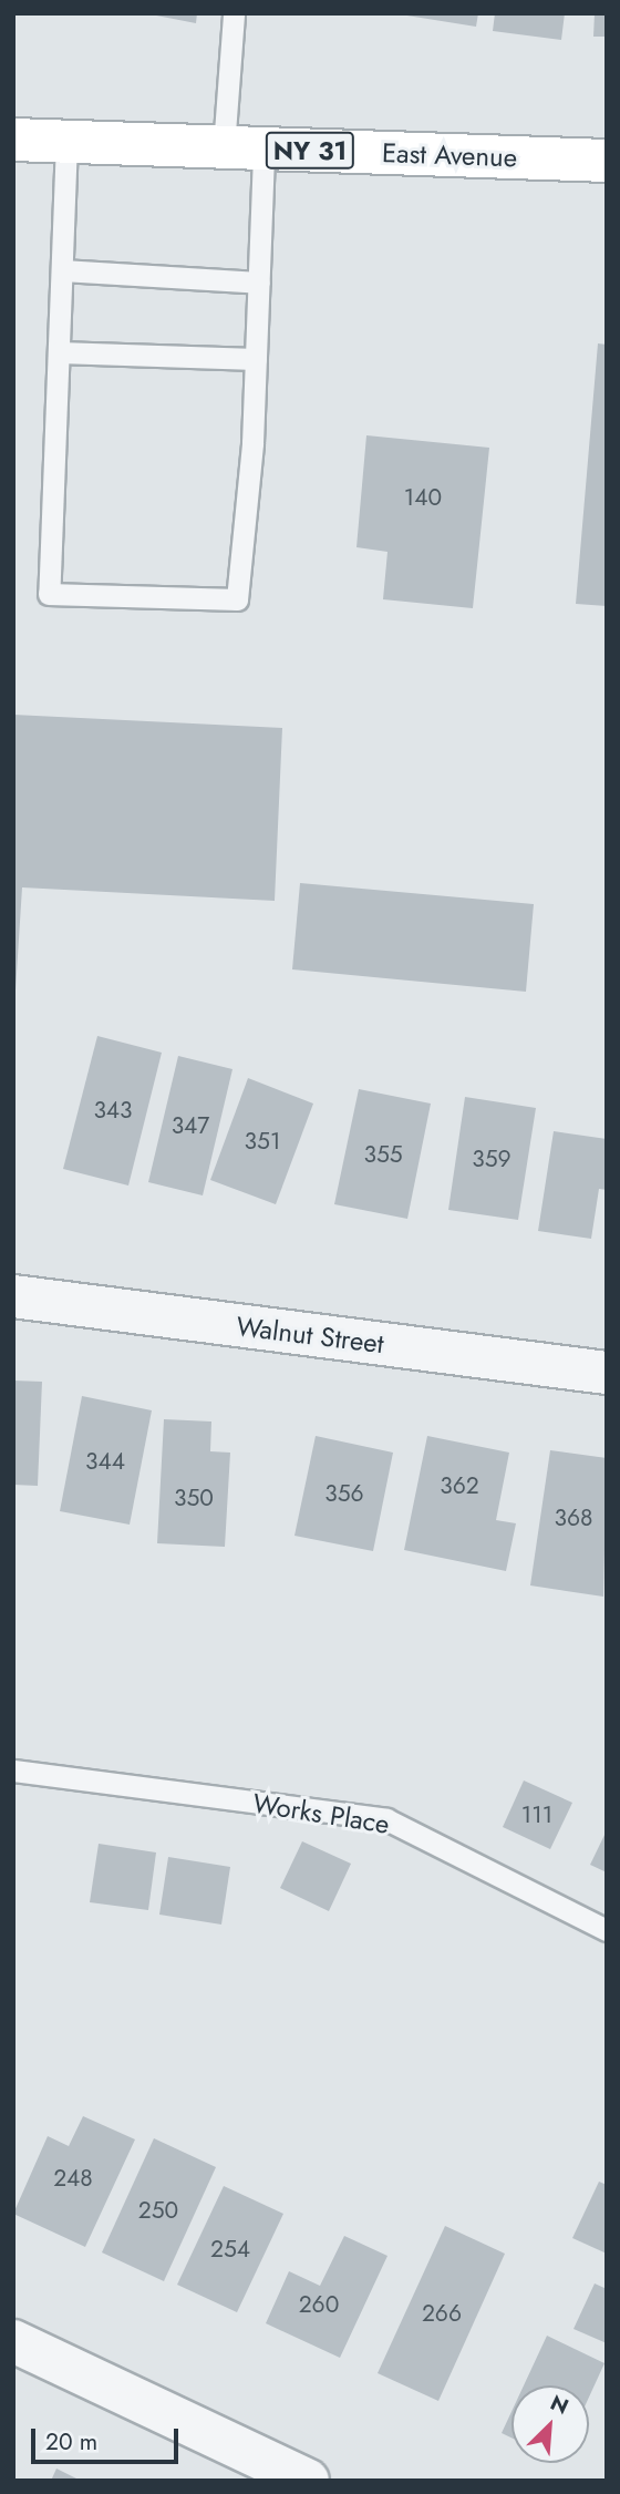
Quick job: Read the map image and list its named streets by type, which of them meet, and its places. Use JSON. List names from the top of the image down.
{
  "streets": {
    "highway": ["NY 31", "East Avenue"],
    "street": ["Walnut Street"],
    "lane": ["Works Place"]
  },
  "house_numbers": [
    "140",
    "343",
    "347",
    "351",
    "355",
    "359",
    "344",
    "362",
    "356",
    "350",
    "368",
    "111",
    "248",
    "250",
    "254",
    "260",
    "266"
  ],
  "scale_bar": "20 m",
  "north": "top right"
}
